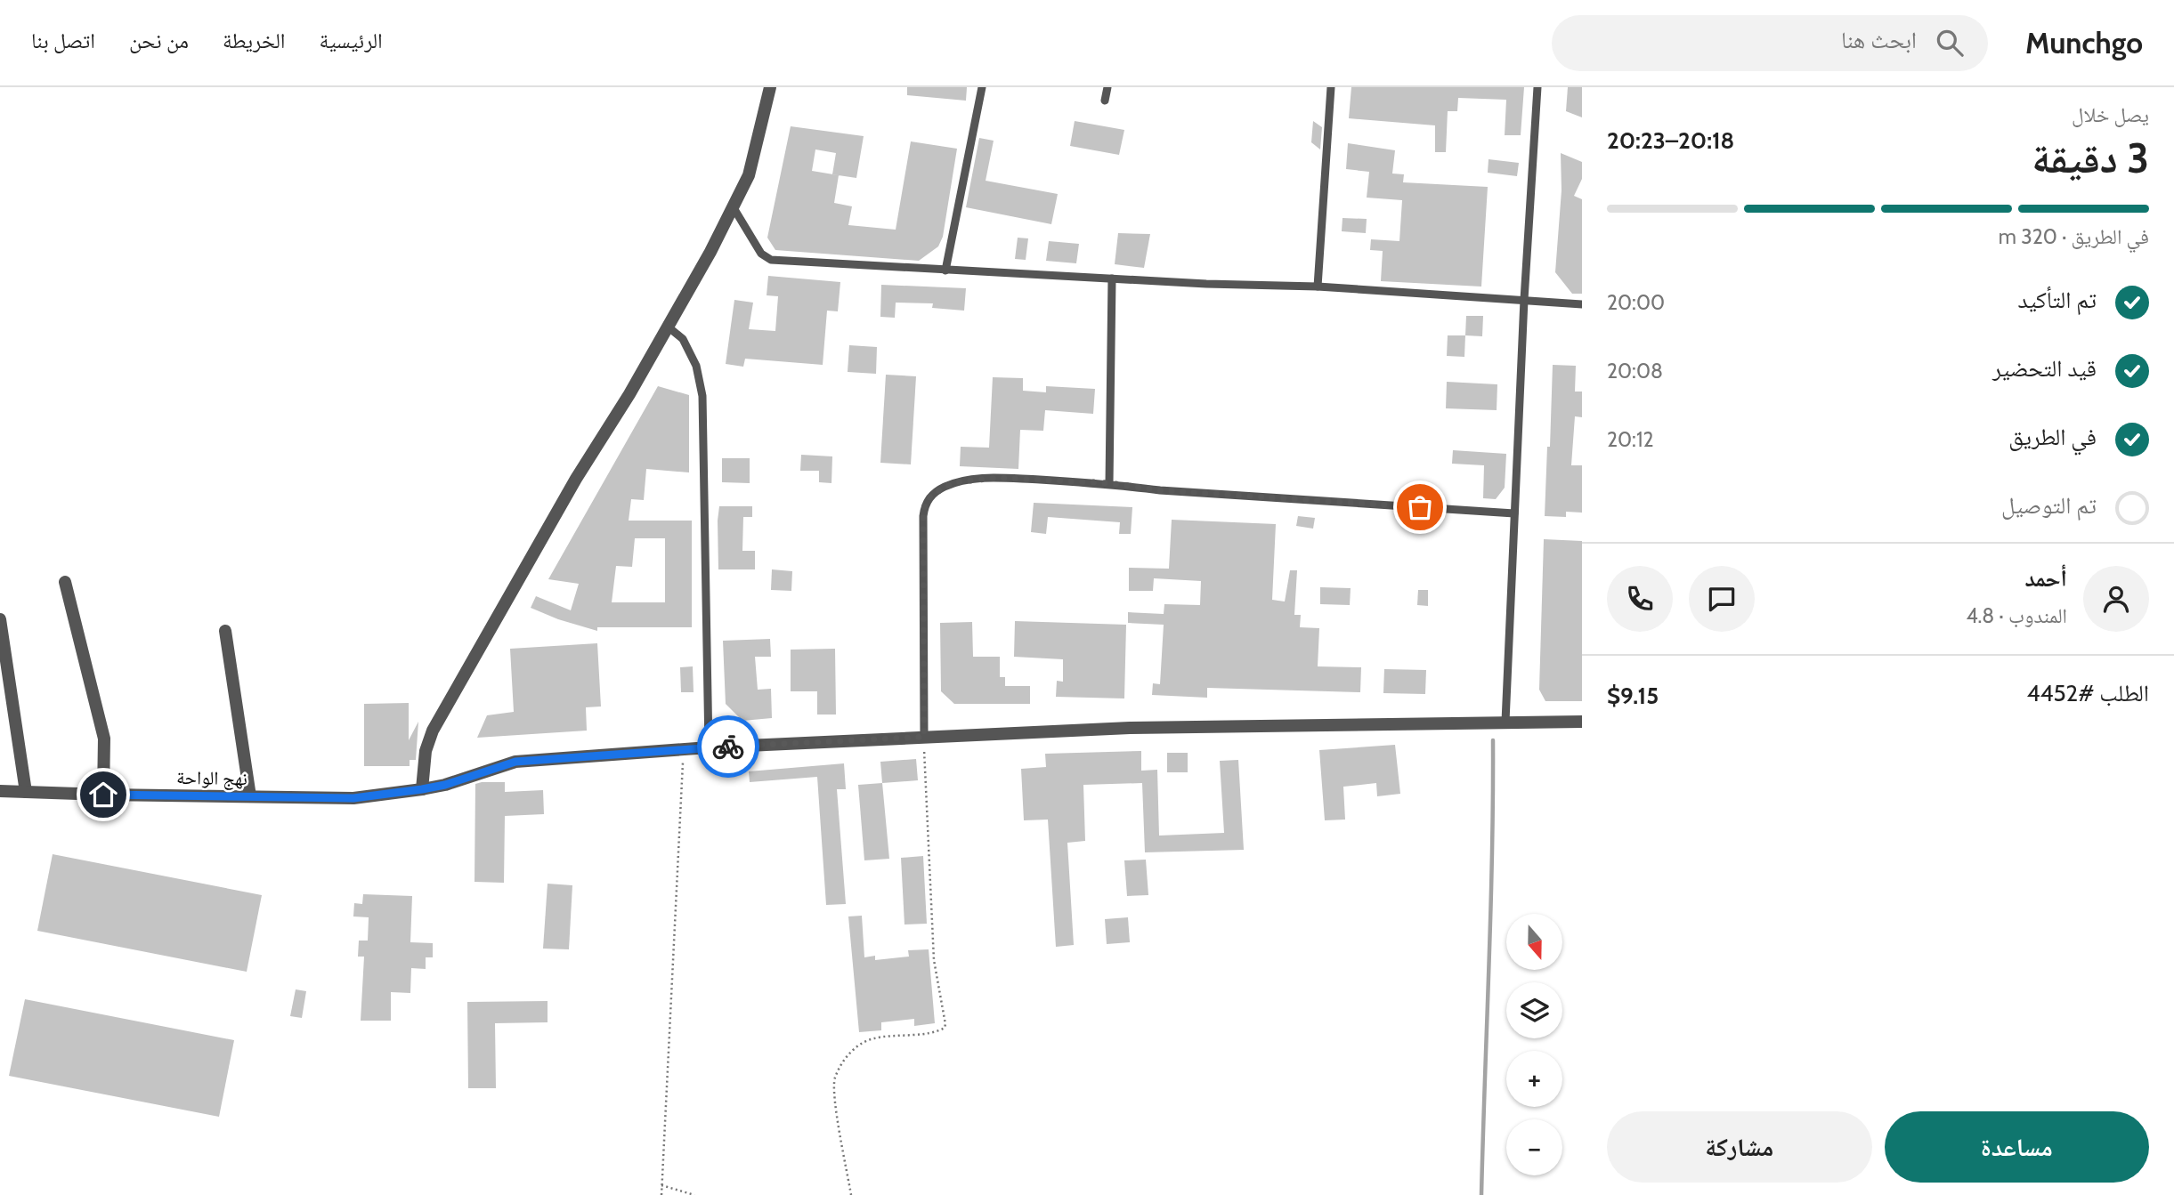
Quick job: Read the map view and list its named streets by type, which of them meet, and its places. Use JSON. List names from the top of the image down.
{
  "streets": {
    "street": ["نهج الواحة"]
  },
  "north": "bottom",
  "page": {
    "header": "Munchgo",
    "search": "ابحث هنا",
    "nav": [
      "الرئيسية",
      "الخريطة",
      "من نحن",
      "اتصل بنا"
    ],
    "heading": ["3 دقيقة", "يصل خلال", "20:18–20:23"],
    "panel": [
      "أحمد",
      "المندوب · 4.8",
      "الطلب #4452",
      "$9.15"
    ],
    "bar": "في الطريق · 320 m",
    "list": [
      ["تم التأكيد", "20:00"],
      ["قيد التحضير", "20:08"],
      ["في الطريق", "20:12"],
      "تم التوصيل"
    ],
    "map_buttons": ["+", "−"],
    "buttons": ["مساعدة", "مشاركة"]
  }
}
